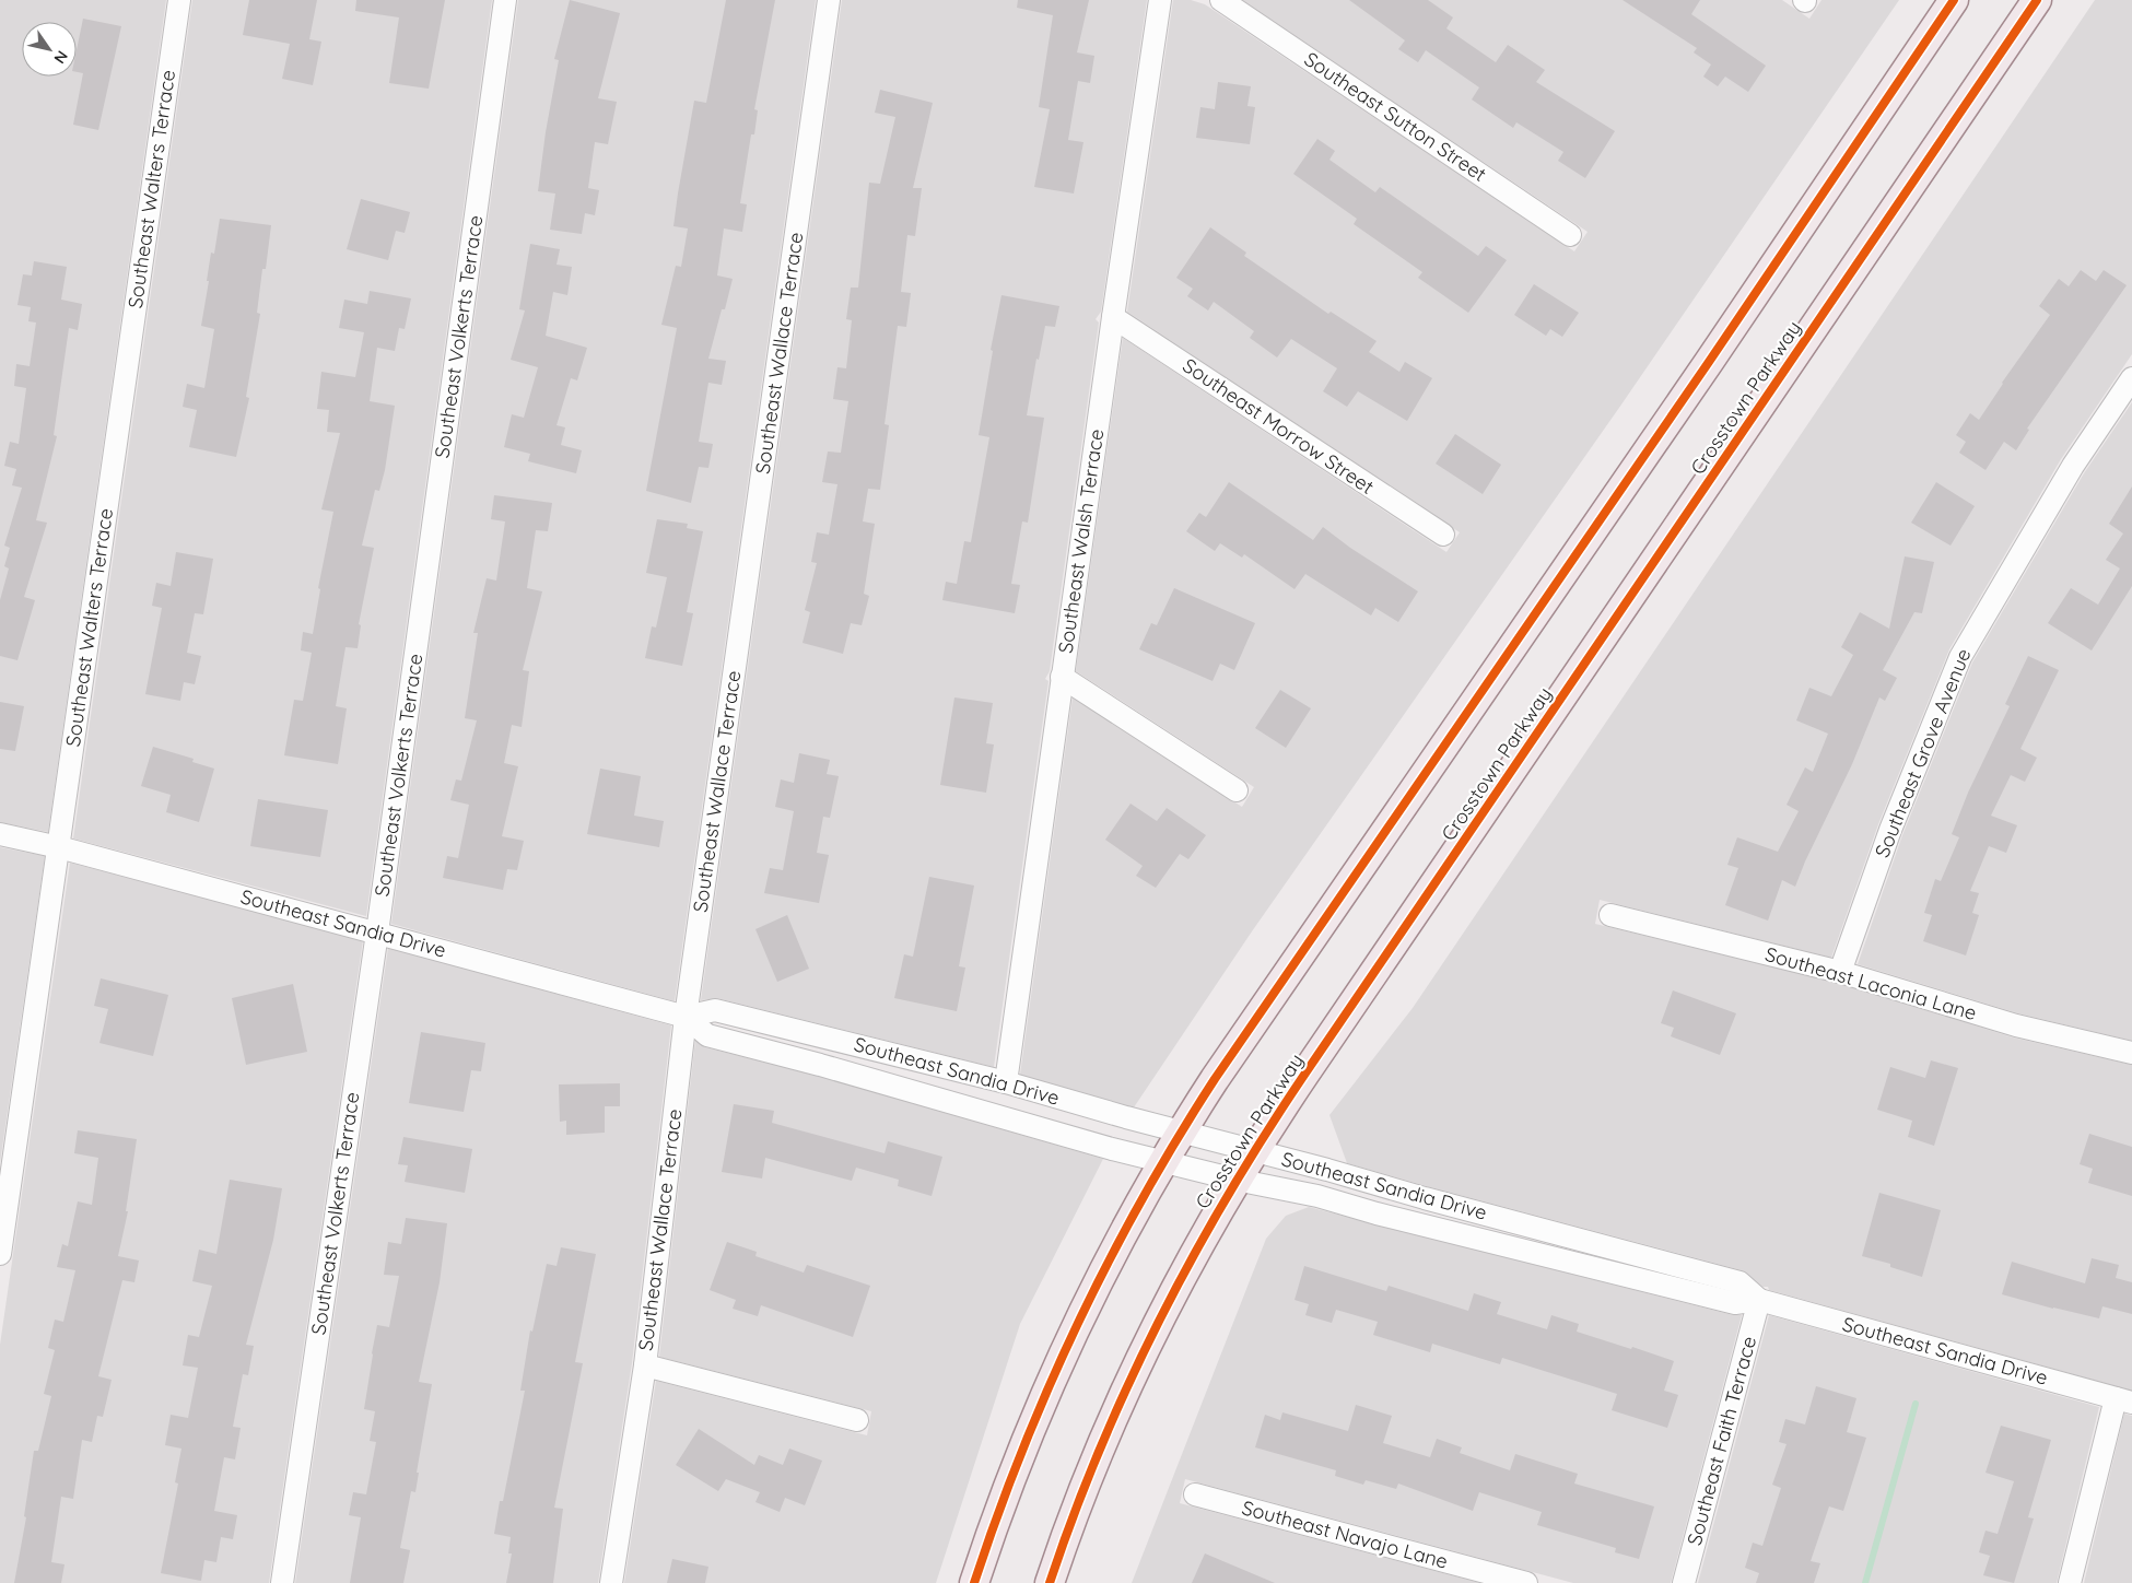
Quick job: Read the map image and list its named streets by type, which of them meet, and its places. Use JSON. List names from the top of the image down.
{
  "streets": {
    "main road": ["Crosstown Parkway"],
    "street": [
      "Southeast Sutton Street",
      "Southeast Walters Terrace",
      "Southeast Volkerts Terrace",
      "Southeast Wallace Terrace",
      "Southeast Morrow Street",
      "Southeast Walsh Terrace",
      "Southeast Grove Avenue",
      "Southeast Sandia Drive",
      "Southeast Laconia Lane",
      "Southeast Faith Terrace",
      "Southeast Navajo Lane"
    ]
  },
  "crossings": [
    ["Southeast Walters Terrace", "Southeast Sandia Drive"],
    ["Southeast Volkerts Terrace", "Southeast Sandia Drive"],
    ["Southeast Wallace Terrace", "Southeast Sandia Drive"],
    ["Crosstown Parkway", "Southeast Sandia Drive"],
    ["Southeast Morrow Street", "Southeast Walsh Terrace"],
    ["Southeast Walsh Terrace", "Southeast Sandia Drive"],
    ["Southeast Grove Avenue", "Southeast Laconia Lane"],
    ["Southeast Sandia Drive", "Southeast Faith Terrace"]
  ],
  "north": "bottom right"
}
